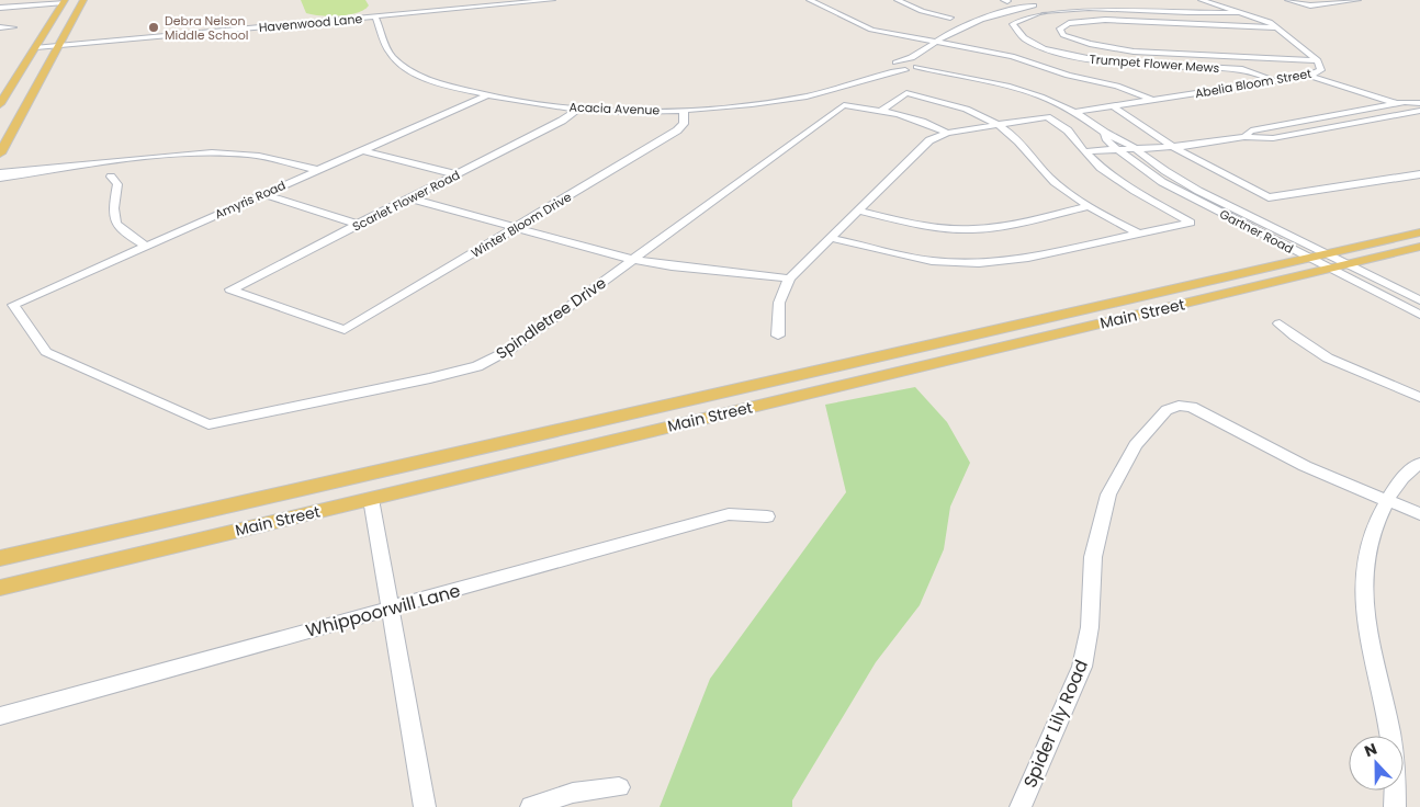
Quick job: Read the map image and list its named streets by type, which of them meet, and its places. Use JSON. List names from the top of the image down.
{
  "streets": {
    "main road": ["Main Street"],
    "street": [
      "Havenwood Lane",
      "Trumpet Flower Mews",
      "Abelia Bloom Street",
      "Acacia Avenue",
      "Amyris Road",
      "Scarlet Flower Road",
      "Winter Bloom Drive",
      "Gartner Road",
      "Spindletree Drive",
      "Whippoorwill Lane",
      "Spider Lily Road"
    ]
  },
  "crossings": [
    ["Havenwood Lane", "Acacia Avenue"],
    ["Trumpet Flower Mews", "Abelia Bloom Street"],
    ["Abelia Bloom Street", "Gartner Road"],
    ["Acacia Avenue", "Amyris Road"],
    ["Acacia Avenue", "Scarlet Flower Road"],
    ["Acacia Avenue", "Winter Bloom Drive"],
    ["Acacia Avenue", "Gartner Road"],
    ["Amyris Road", "Spindletree Drive"],
    ["Scarlet Flower Road", "Winter Bloom Drive"],
    ["Gartner Road", "Main Street"]
  ],
  "places": ["Debra Nelson Middle School"],
  "north": "top"
}
